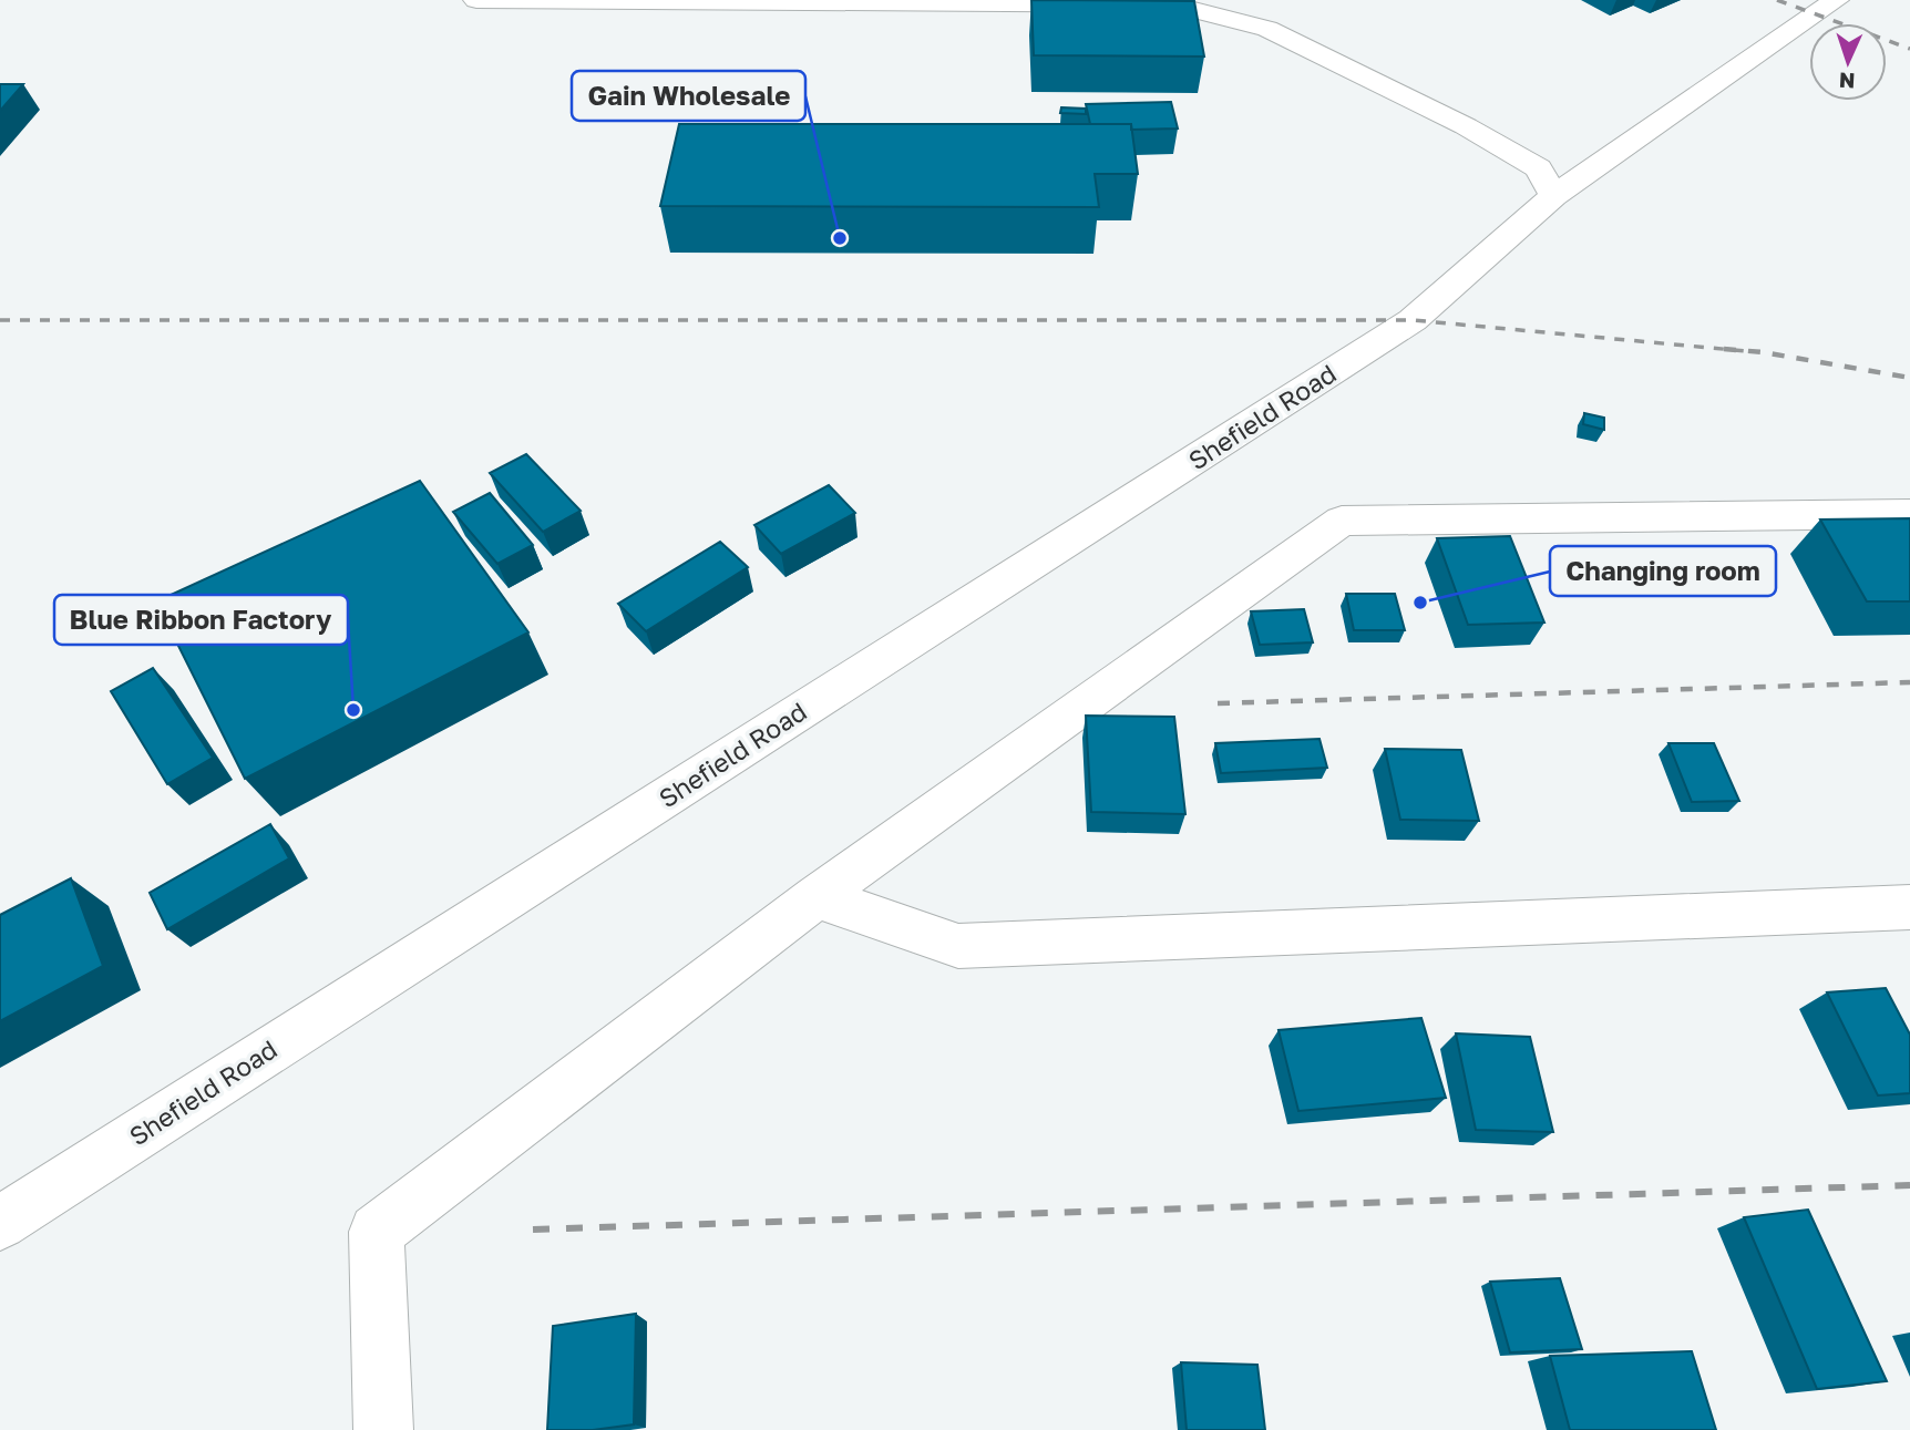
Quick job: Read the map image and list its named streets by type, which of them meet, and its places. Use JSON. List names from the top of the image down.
{
  "streets": {
    "street": ["Shefield Road"]
  },
  "places": ["Gain Wholesale", "Changing room", "Blue Ribbon Factory"],
  "north": "bottom"
}
